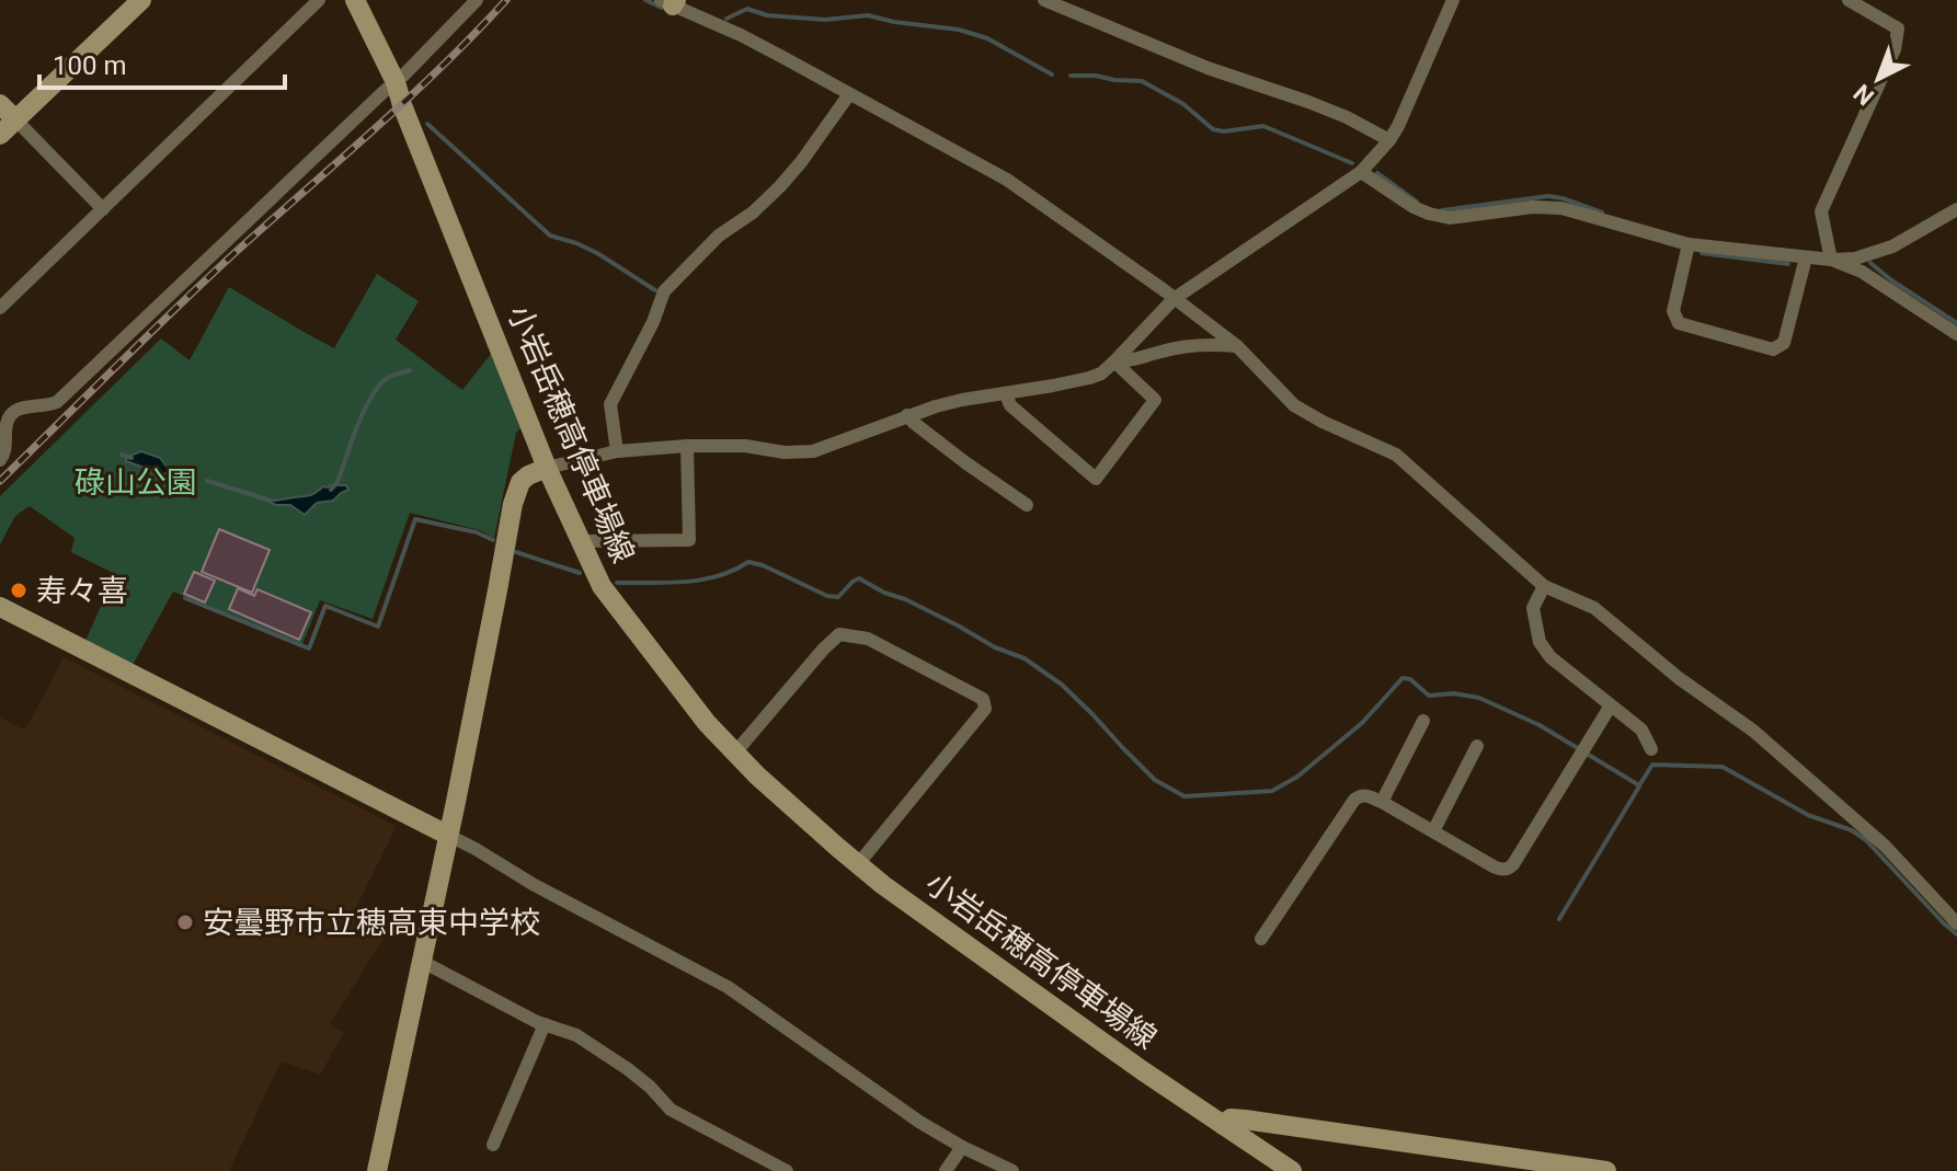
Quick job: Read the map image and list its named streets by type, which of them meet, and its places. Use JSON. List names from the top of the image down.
{
  "streets": {
    "main road": ["小岩岳穂高停車場線"]
  },
  "parks": ["碌山公園"],
  "places": ["寿々喜", "安曇野市立穂高東中学校"],
  "scale_bar": "100 m",
  "north": "bottom left"
}
